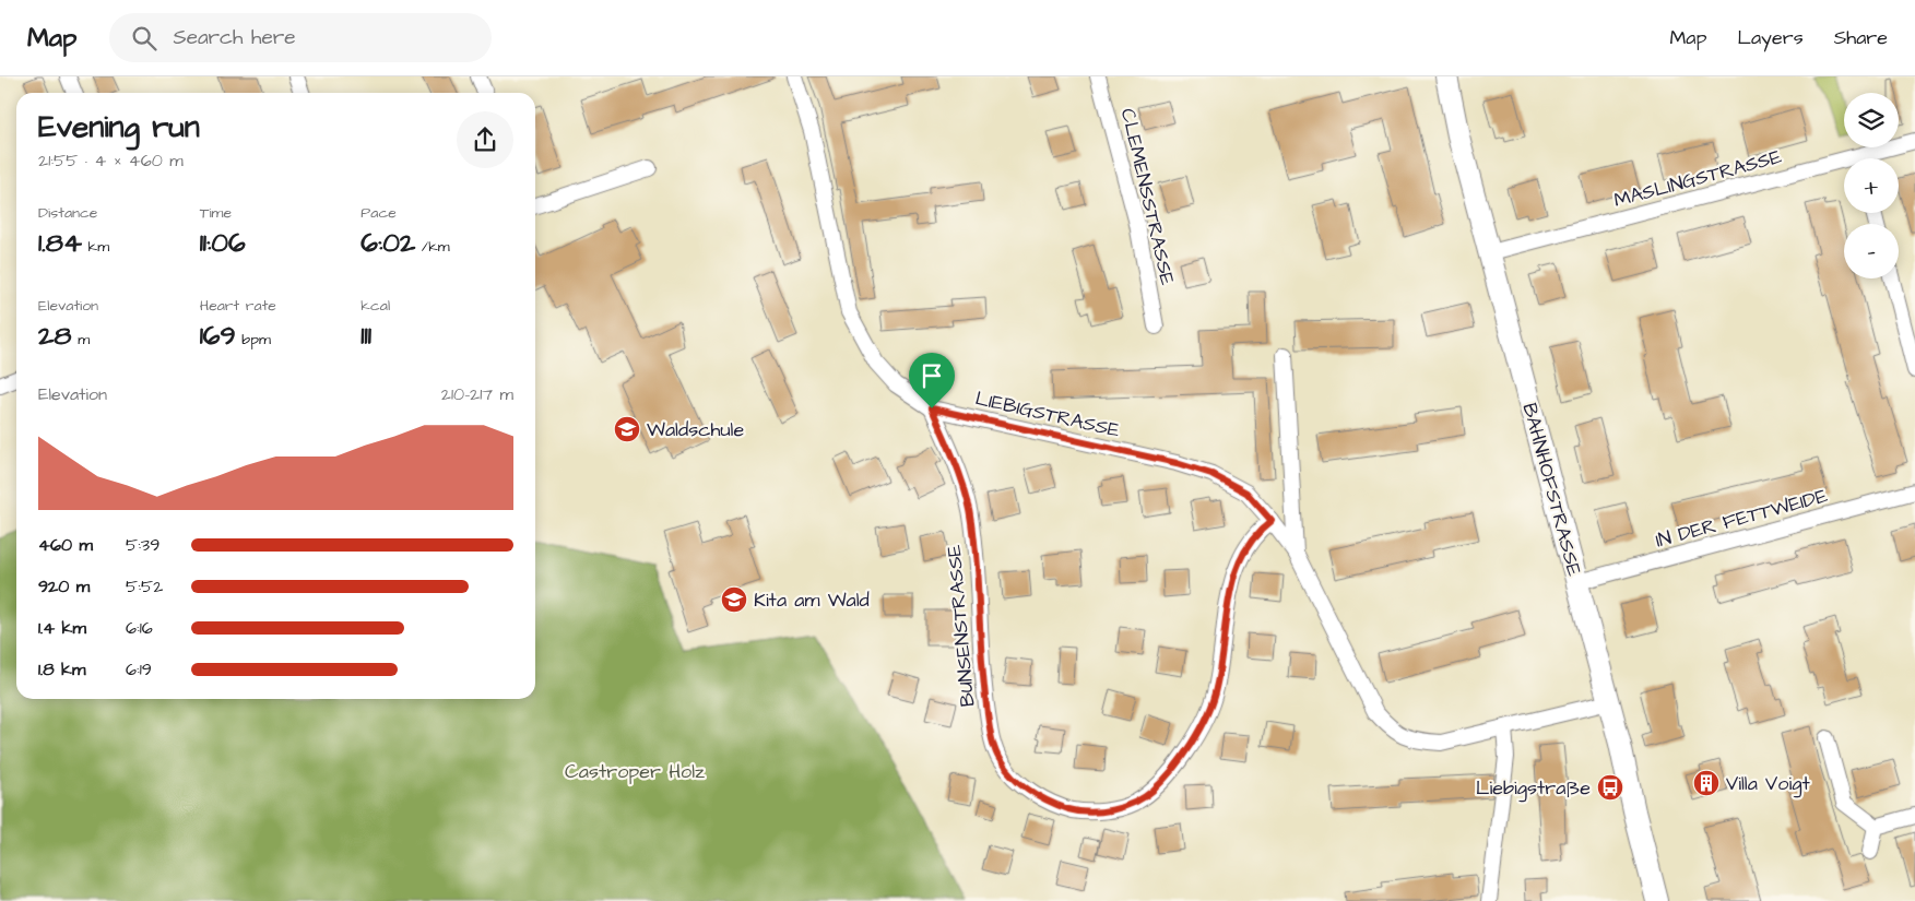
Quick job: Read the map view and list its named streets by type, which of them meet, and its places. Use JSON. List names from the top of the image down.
{
  "streets": {
    "main road": ["BAHNHOFSTRASSE"],
    "street": [
      "MASLINGSTRASSE",
      "CLEMENSSTRASSE",
      "LIEBIGSTRASSE",
      "IN DER FETTWEIDE",
      "BUNSENSTRASSE"
    ]
  },
  "crossings": [
    ["MASLINGSTRASSE", "BAHNHOFSTRASSE"],
    ["LIEBIGSTRASSE", "BAHNHOFSTRASSE"],
    ["LIEBIGSTRASSE", "BUNSENSTRASSE"],
    ["BAHNHOFSTRASSE", "IN DER FETTWEIDE"]
  ],
  "parks": ["Castroper Holz"],
  "places": {
    "school or university": ["Waldschule", "Kita am Wald"],
    "building": ["Villa Voigt"],
    "bus stop": ["Liebigstraße"]
  },
  "page": {
    "header": "Map",
    "search": "Search here",
    "nav": ["Map", "Layers", "Share"],
    "map_buttons": ["+", "−"],
    "heading": ["Evening run", "21:55 · 4 × 460 m"],
    "stats": [
      ["Distance", "1.84 km"],
      ["Time", "11:06"],
      ["Pace", "6:02 /km"],
      ["Elevation", "28 m"],
      ["Heart rate", "169 bpm"],
      ["kcal", "111"]
    ],
    "chart": ["Elevation", "210–217 m"],
    "list": [
      {
        "name": "460 m",
        "note": "5:39"
      },
      {
        "name": "920 m",
        "note": "5:52"
      },
      {
        "name": "1.4 km",
        "note": "6:16"
      },
      {
        "name": "1.8 km",
        "note": "6:19"
      }
    ]
  }
}
